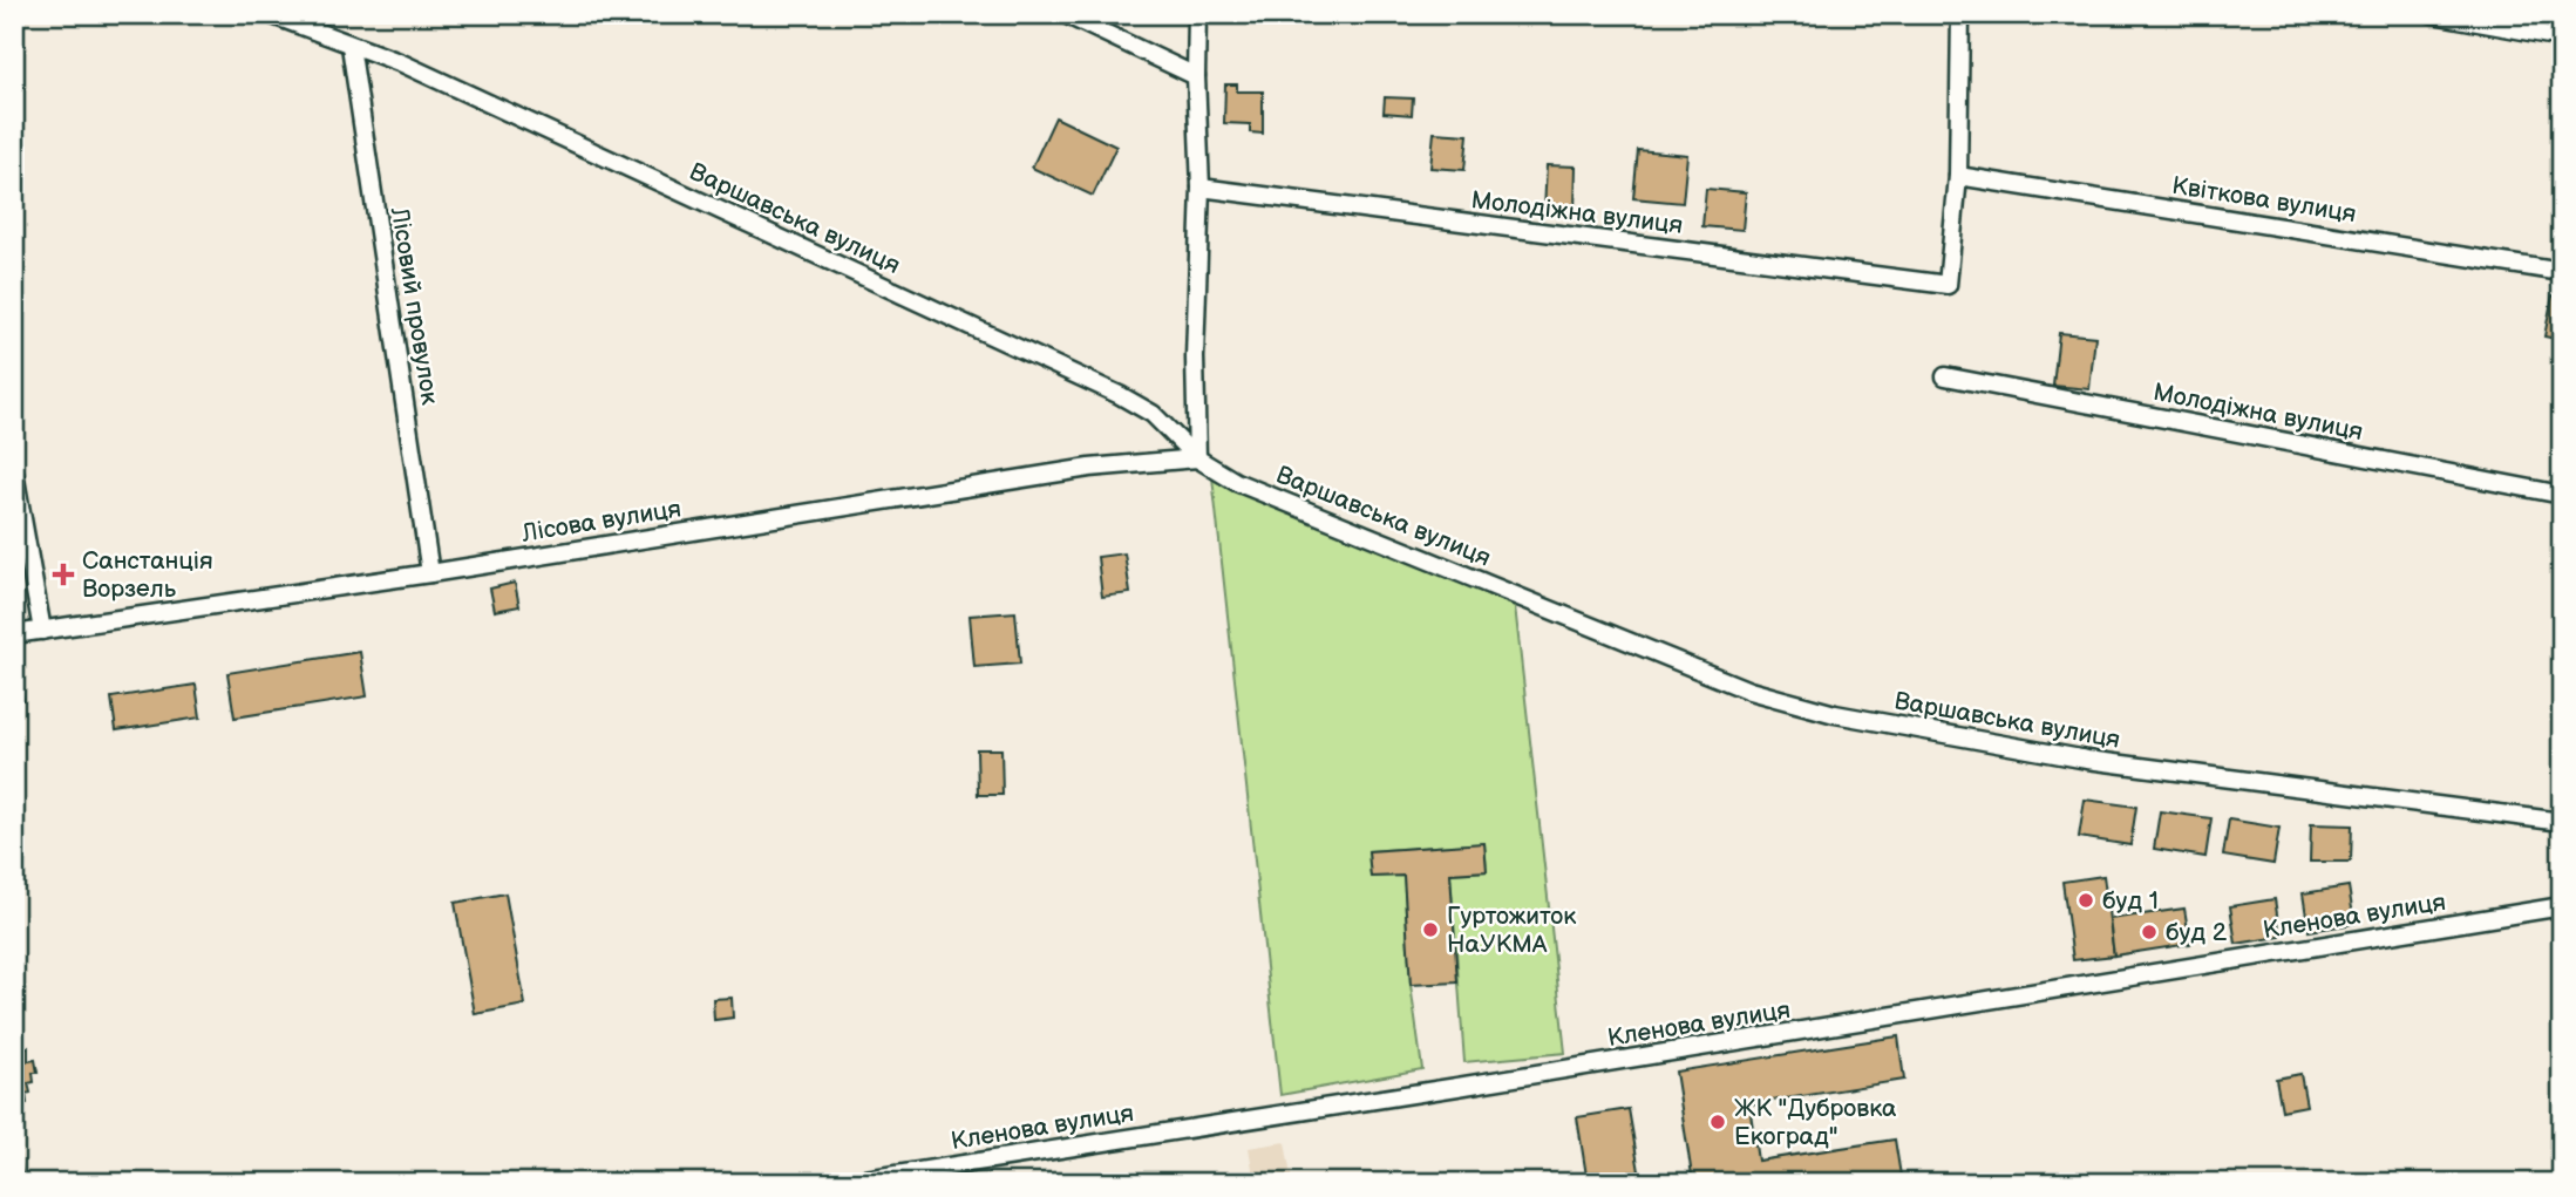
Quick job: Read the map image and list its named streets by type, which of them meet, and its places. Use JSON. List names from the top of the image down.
{
  "streets": {
    "street": [
      "Квіткова вулиця",
      "Молодіжна вулиця",
      "Варшавська вулиця",
      "Лісовий провулок",
      "Лісова вулиця",
      "Кленова вулиця"
    ]
  },
  "crossings": [
    ["Квіткова вулиця", "Молодіжна вулиця"],
    ["Варшавська вулиця", "Лісовий провулок"],
    ["Варшавська вулиця", "Лісова вулиця"],
    ["Лісовий провулок", "Лісова вулиця"]
  ],
  "places": {
    "health": ["Санстанція Ворзель"],
    "other": [
      "буд 1",
      "Гуртожиток НаУКМА",
      "буд 2",
      "ЖК \"Дубровка Екоград\""
    ]
  }
}
